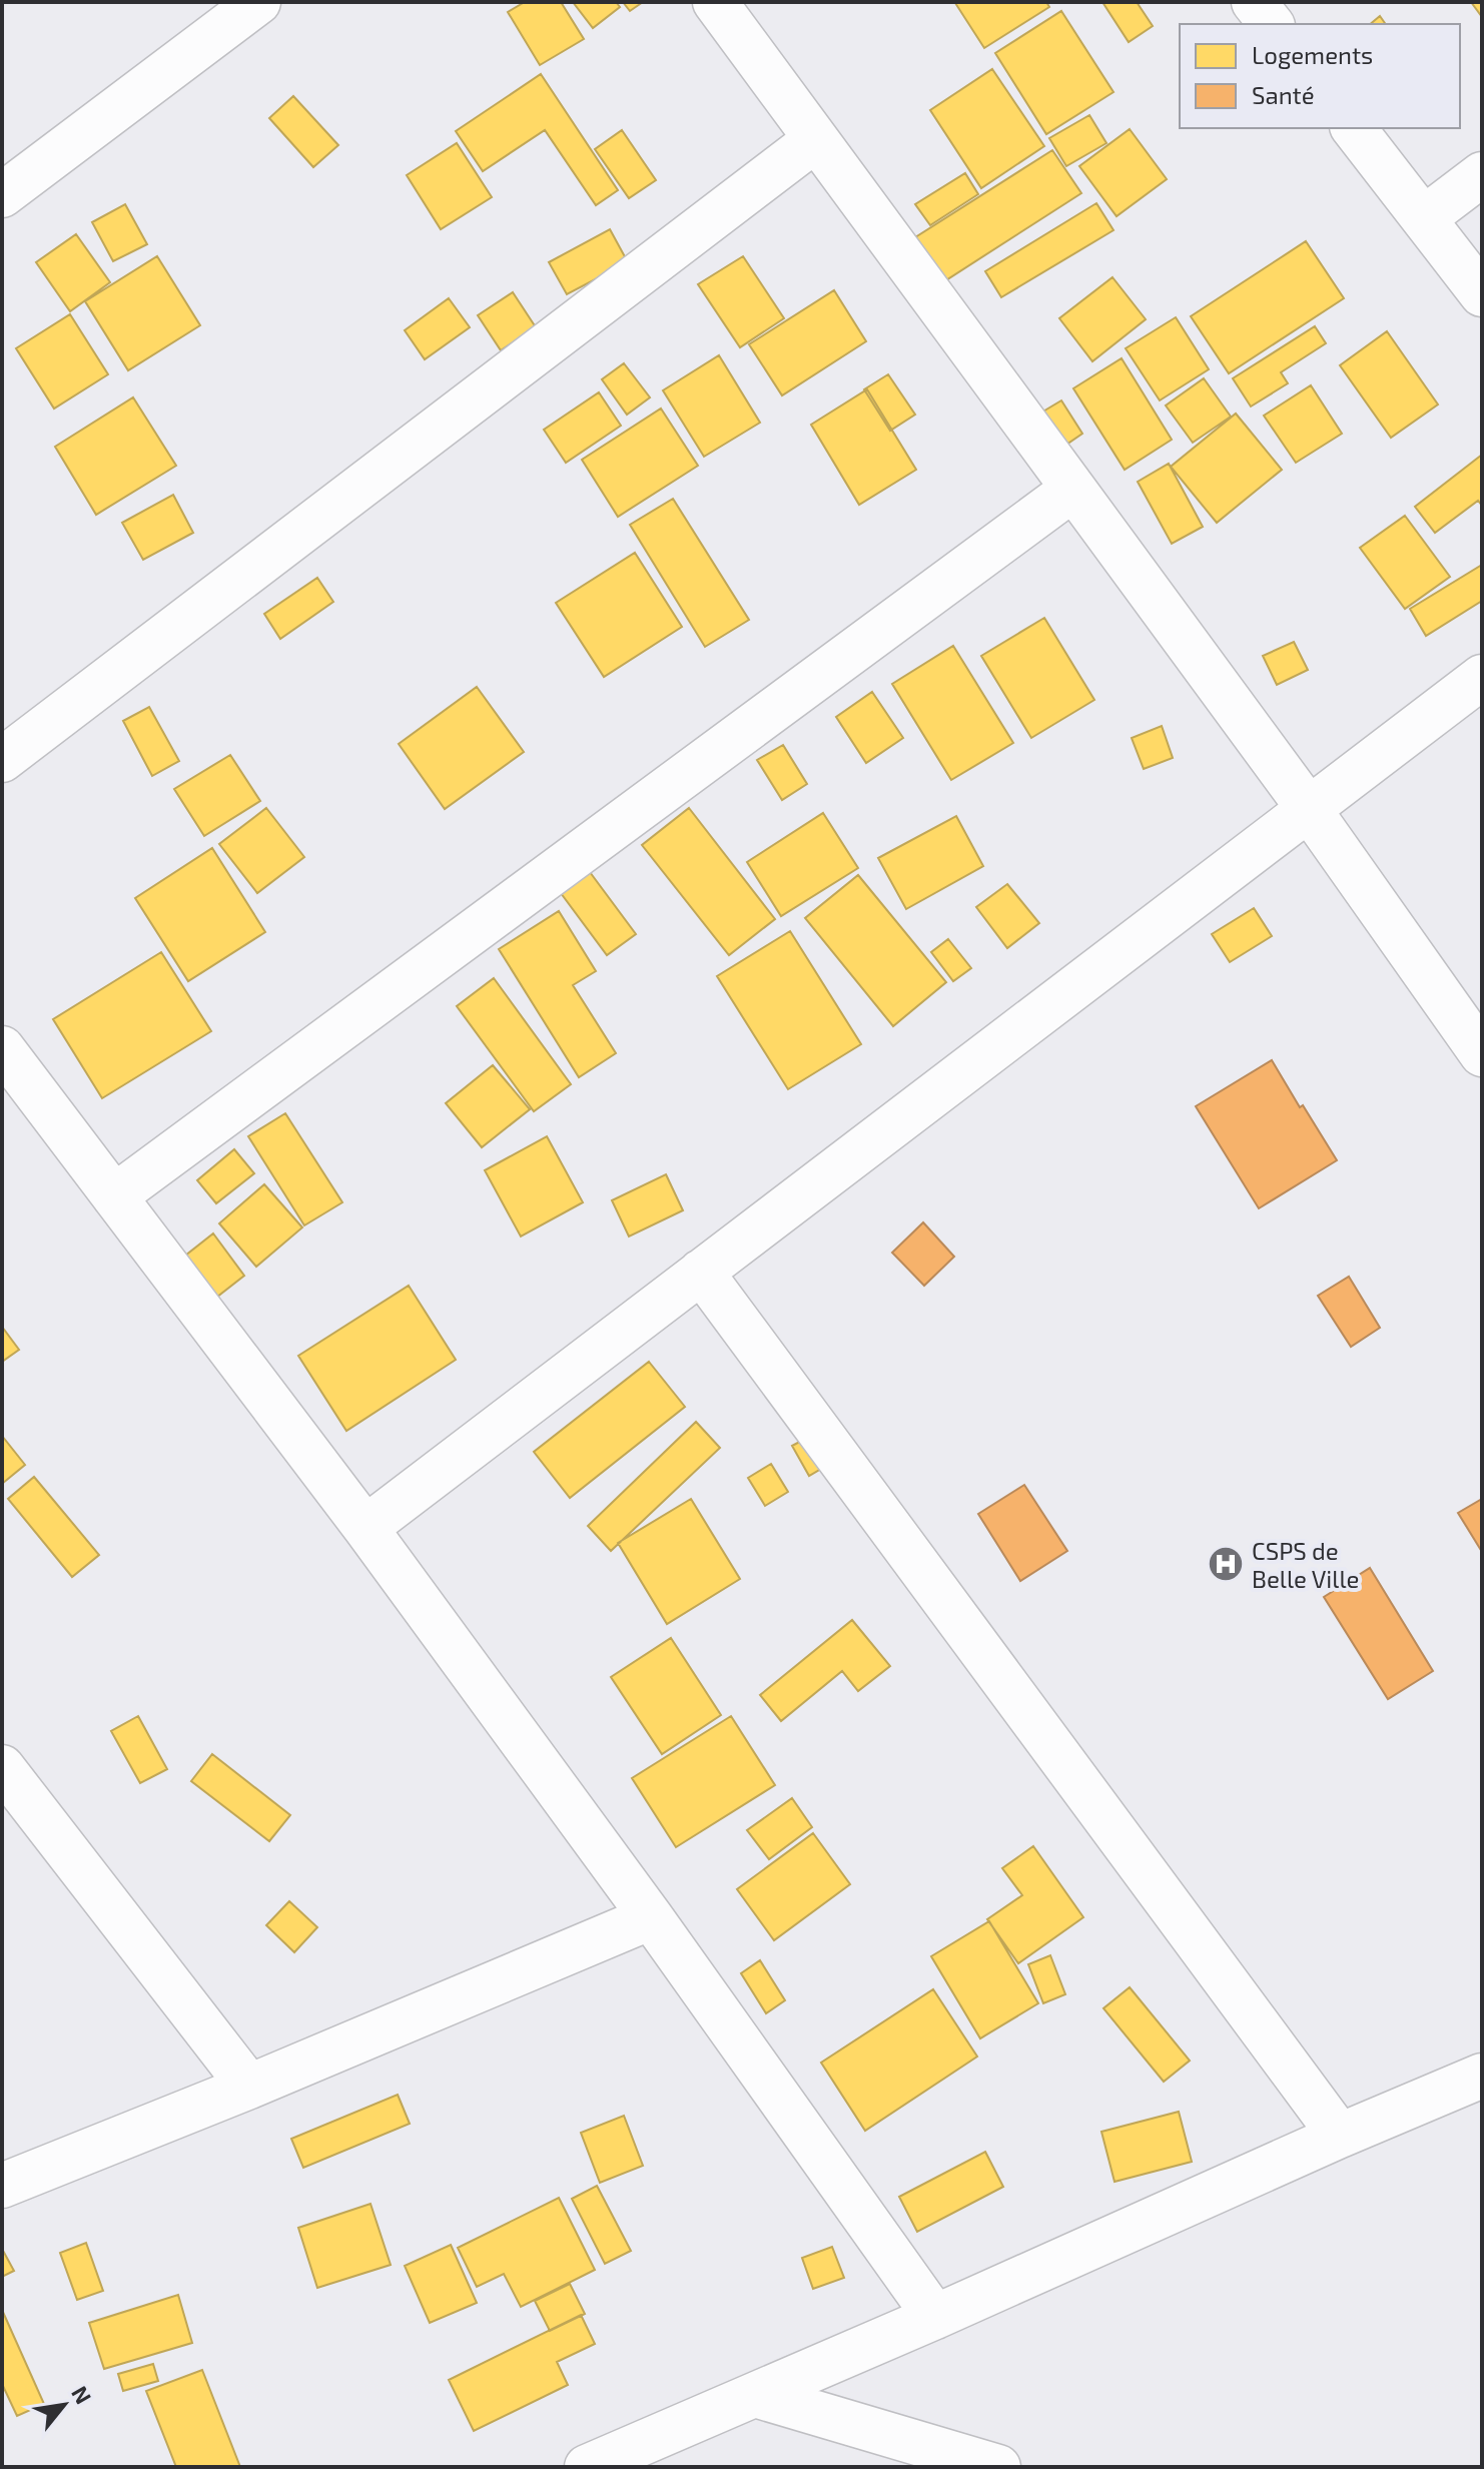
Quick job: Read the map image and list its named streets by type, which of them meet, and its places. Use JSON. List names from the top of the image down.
{
  "places": {
    "hospital": ["CSPS de Belle Ville"]
  },
  "legend": ["Logements", "Santé"],
  "north": "top right"
}
